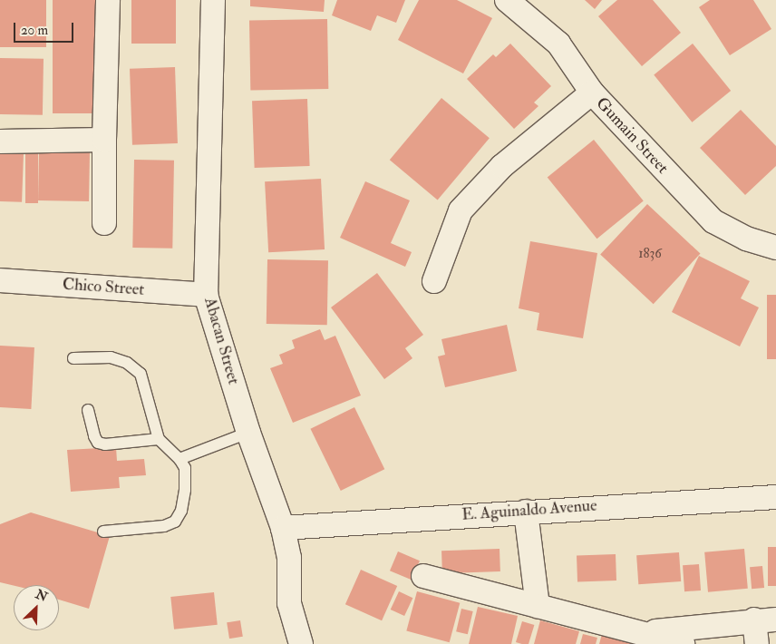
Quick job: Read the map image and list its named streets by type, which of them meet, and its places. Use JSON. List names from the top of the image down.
{
  "streets": {
    "street": [
      "Gumain Street",
      "Chico Street",
      "Abacan Street",
      "E. Aguinaldo Avenue"
    ]
  },
  "crossings": [
    ["Chico Street", "Abacan Street"],
    ["Abacan Street", "E. Aguinaldo Avenue"]
  ],
  "house_numbers": ["1836"],
  "scale_bar": "20 m",
  "north": "top right"
}
